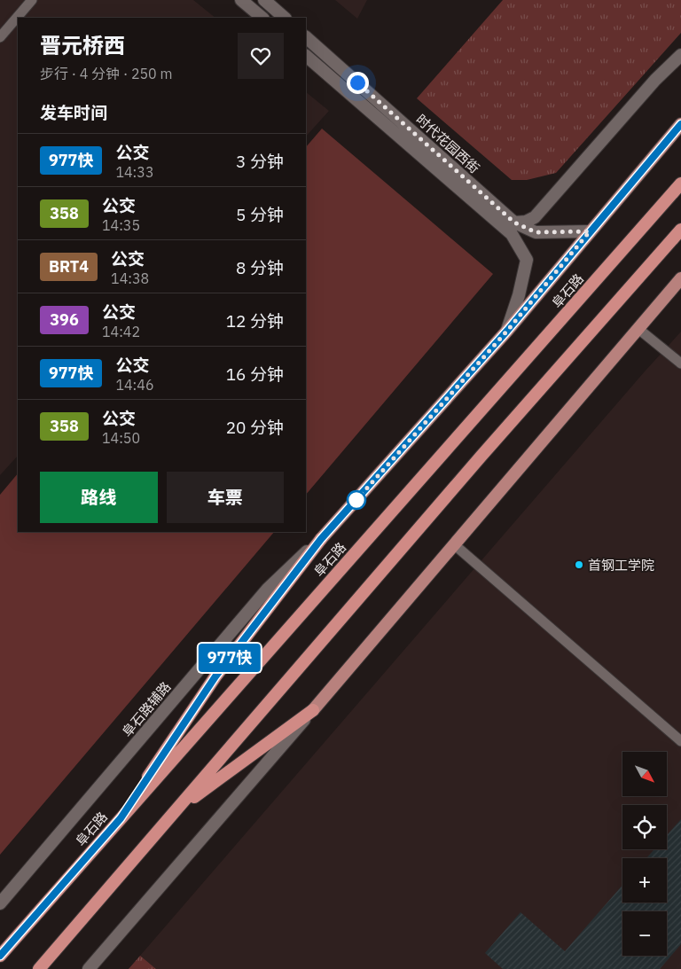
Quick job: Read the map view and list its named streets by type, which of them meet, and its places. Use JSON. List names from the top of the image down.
{
  "streets": {
    "highway": ["阜石路"],
    "street": ["时代花园西街", "阜石路辅路"]
  },
  "crossings": [
    ["时代花园西街", "阜石路"],
    ["阜石路", "阜石路辅路"]
  ],
  "places": ["首钢工学院"],
  "lines": ["bus line 977快"],
  "north": "bottom right",
  "page": {
    "on_map": "977快",
    "heading": [
      ["晋元桥西", "步行 · 4 分钟 · 250 m"],
      "发车时间"
    ],
    "list": [
      {
        "mark": "977快",
        "name": "公交",
        "note": "14:33",
        "value": "3 分钟"
      },
      {
        "mark": "358",
        "name": "公交",
        "note": "14:35",
        "value": "5 分钟"
      },
      {
        "mark": "BRT4",
        "name": "公交",
        "note": "14:38",
        "value": "8 分钟"
      },
      {
        "mark": "396",
        "name": "公交",
        "note": "14:42",
        "value": "12 分钟"
      },
      {
        "mark": "977快",
        "name": "公交",
        "note": "14:46",
        "value": "16 分钟"
      },
      {
        "mark": "358",
        "name": "公交",
        "note": "14:50",
        "value": "20 分钟"
      }
    ],
    "buttons": ["路线", "车票"],
    "map_buttons": ["+", "−"]
  }
}
